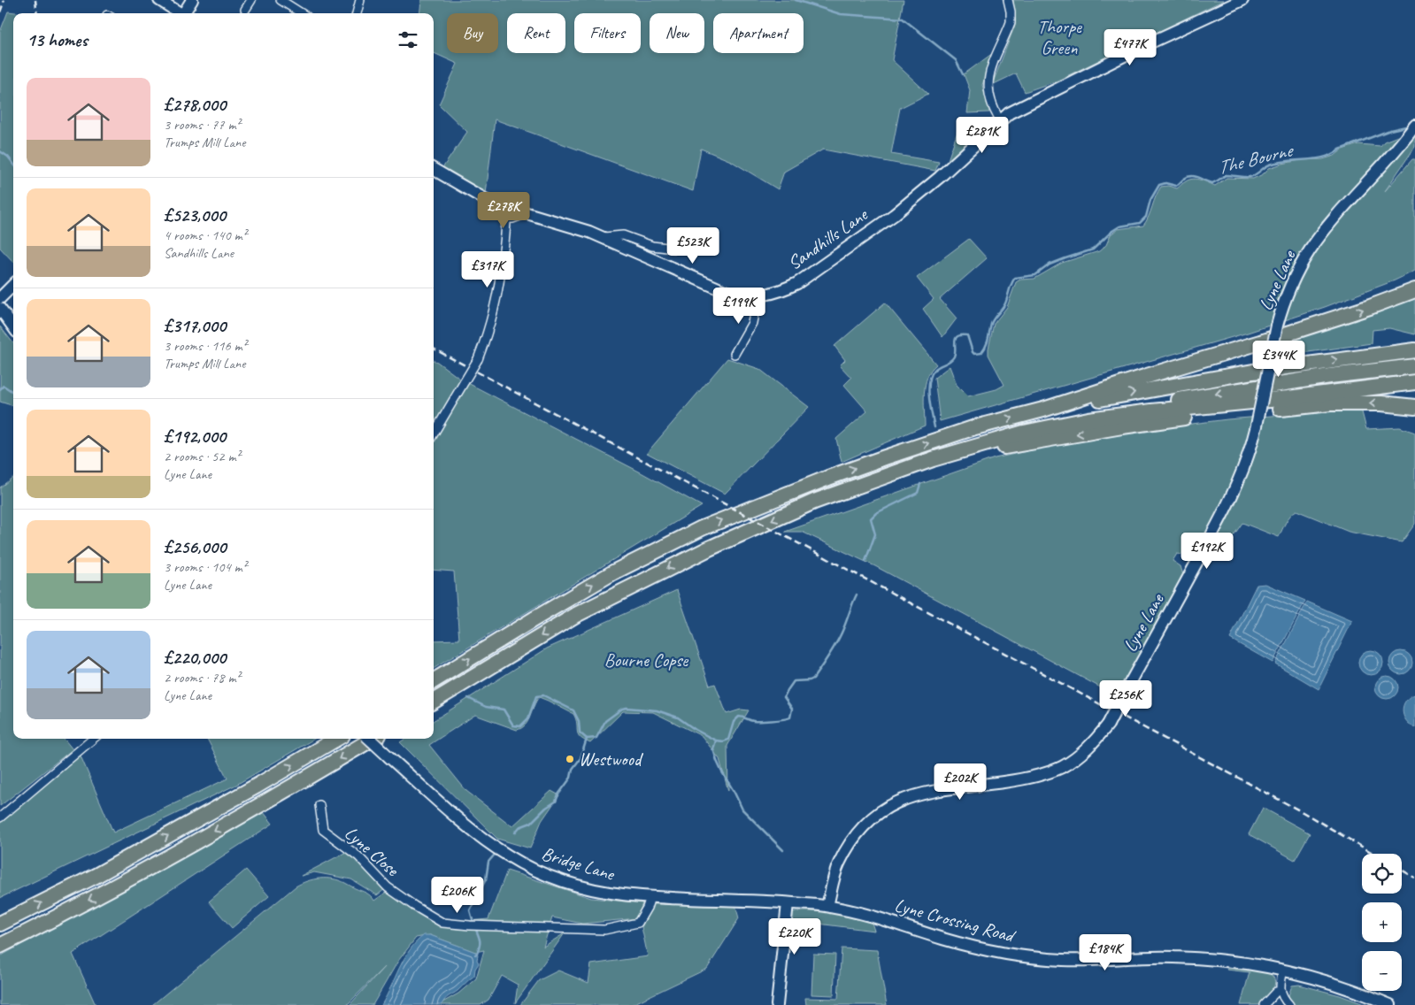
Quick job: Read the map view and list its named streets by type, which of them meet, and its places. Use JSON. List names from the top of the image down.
{
  "streets": {
    "street": [
      "Sandhills Lane",
      "Lyne Lane",
      "Lyne Close",
      "Bridge Lane",
      "Lyne Crossing Road"
    ]
  },
  "crossings": [
    ["Lyne Lane", "Bridge Lane"],
    ["Lyne Lane", "Lyne Crossing Road"],
    ["Lyne Close", "Bridge Lane"],
    ["Bridge Lane", "Lyne Crossing Road"]
  ],
  "water": ["The Bourne"],
  "parks": ["Thorpe Green", "Bourne Copse"],
  "places": ["Westwood"],
  "page": {
    "chip": [
      "Buy",
      "Rent",
      "Filters",
      "New",
      "Apartment"
    ],
    "heading": "13 homes",
    "price": [
      "£477K",
      "£281K",
      "£278K",
      "£523K",
      "£317K",
      "£199K",
      "£344K",
      "£192K",
      "£256K",
      "£202K",
      "£206K",
      "£220K",
      "£184K"
    ],
    "list": [
      {
        "name": "£278,000",
        "note": "3 rooms · 77 m² · Trumps Mill Lane"
      },
      {
        "name": "£523,000",
        "note": "4 rooms · 140 m² · Sandhills Lane"
      },
      {
        "name": "£317,000",
        "note": "3 rooms · 116 m² · Trumps Mill Lane"
      },
      {
        "name": "£192,000",
        "note": "2 rooms · 52 m² · Lyne Lane"
      },
      {
        "name": "£256,000",
        "note": "3 rooms · 104 m² · Lyne Lane"
      },
      {
        "name": "£220,000",
        "note": "2 rooms · 78 m² · Lyne Lane"
      }
    ],
    "map_buttons": ["+", "−"]
  }
}
